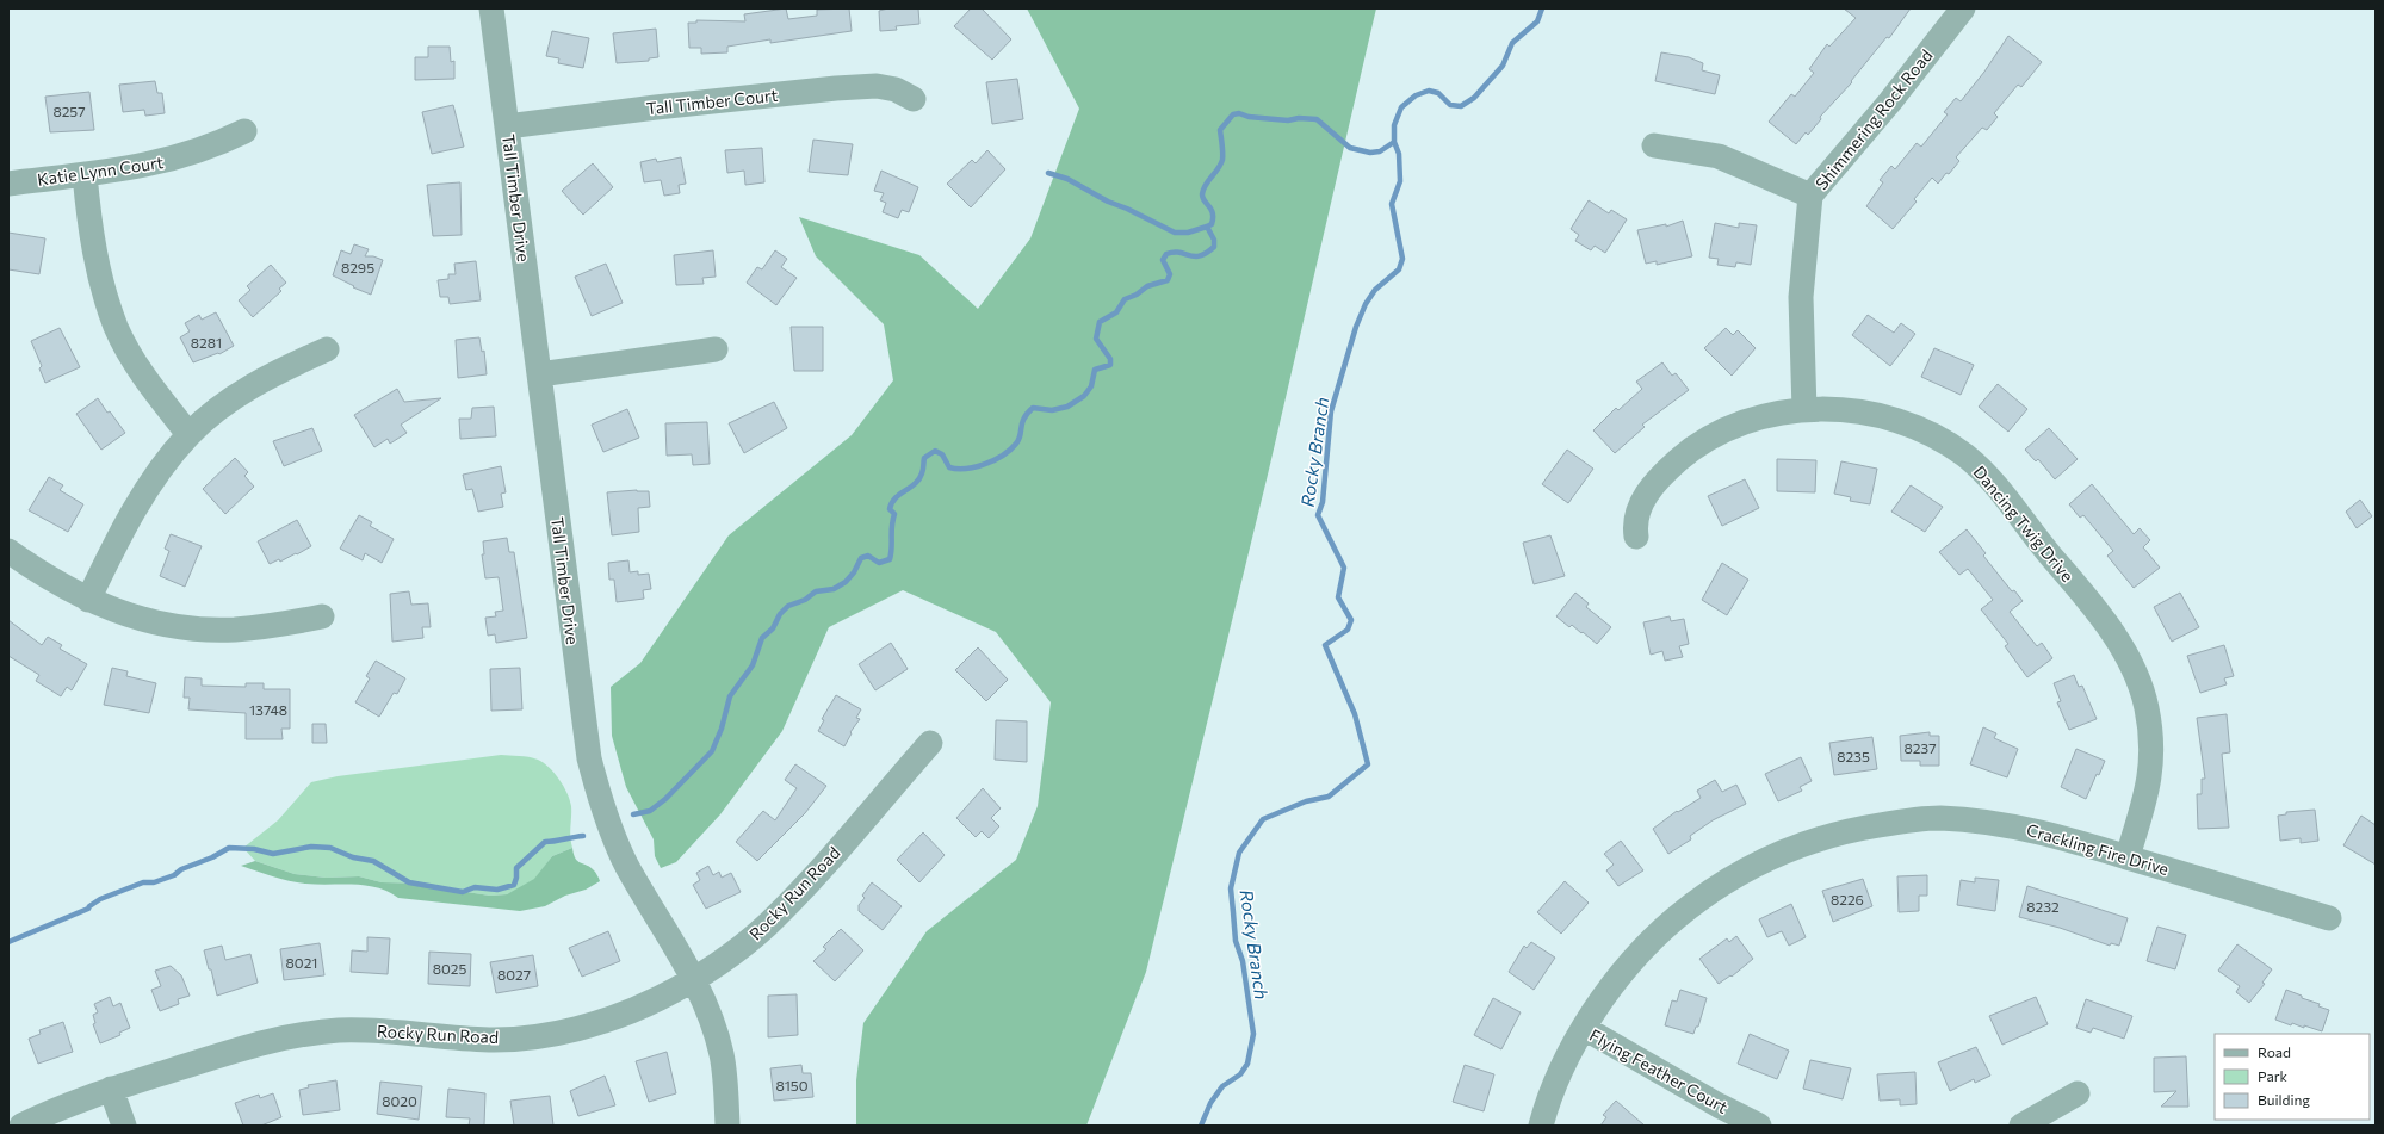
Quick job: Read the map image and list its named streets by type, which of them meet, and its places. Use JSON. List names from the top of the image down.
{
  "streets": {
    "street": [
      "Tall Timber Court",
      "Shimmering Rock Road",
      "Katie Lynn Court",
      "Tall Timber Drive",
      "Dancing Twig Drive",
      "Crackling Fire Drive",
      "Rocky Run Road",
      "Flying Feather Court"
    ]
  },
  "crossings": [
    ["Tall Timber Court", "Tall Timber Drive"],
    ["Shimmering Rock Road", "Dancing Twig Drive"],
    ["Tall Timber Drive", "Rocky Run Road"],
    ["Dancing Twig Drive", "Crackling Fire Drive"],
    ["Crackling Fire Drive", "Flying Feather Court"]
  ],
  "water": ["Rocky Branch"],
  "house_numbers": [
    "8257",
    "8295",
    "8281",
    "13748",
    "8237",
    "8235",
    "8226",
    "8232",
    "8021",
    "8025",
    "8027",
    "8150",
    "8020"
  ],
  "legend": ["Road", "Park", "Building"]
}
